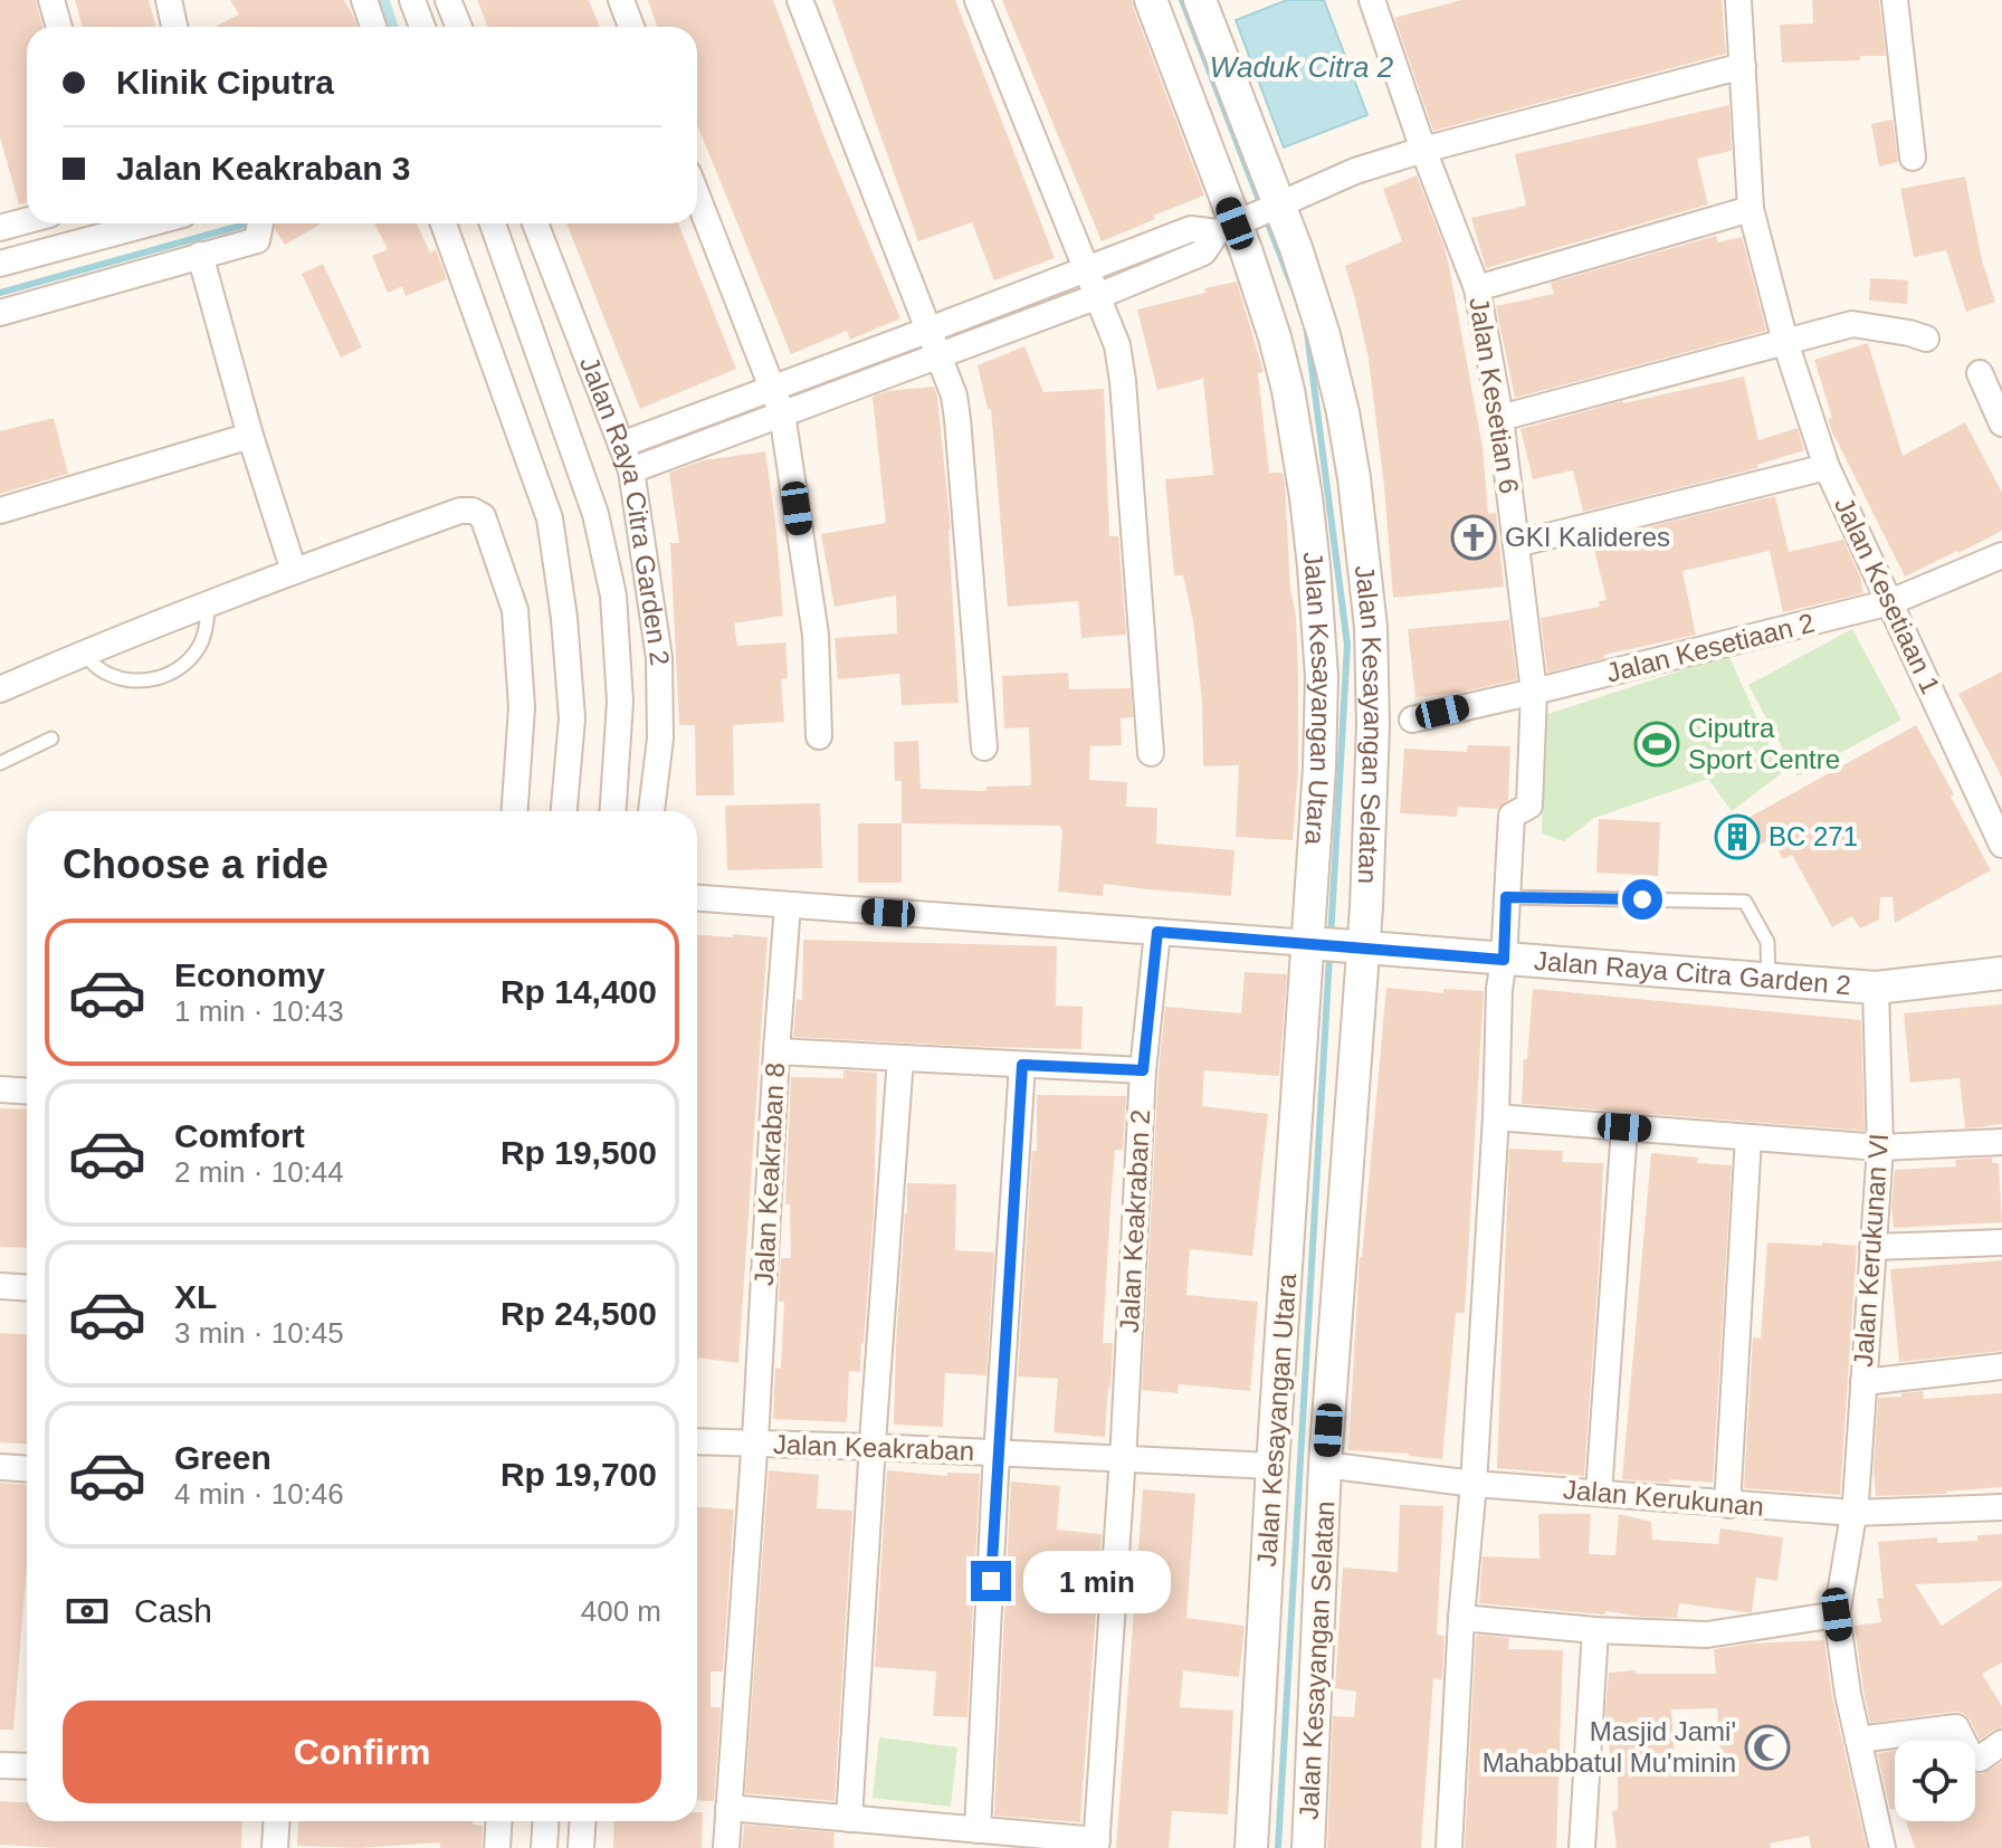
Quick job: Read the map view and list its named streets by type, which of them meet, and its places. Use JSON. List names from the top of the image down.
{
  "streets": {
    "street": [
      "Jalan Kesetian 6",
      "Jalan Raya Citra Garden 2",
      "Jalan Kesetiaan 1",
      "Jalan Kesetiaan 2",
      "Jalan Kesayangan Utara",
      "Jalan Kesayangan Selatan",
      "Jalan Keakraban 8",
      "Jalan Keakraban 2",
      "Jalan Kerukunan VI",
      "Jalan Keakraban",
      "Jalan Kerukunan"
    ]
  },
  "crossings": [
    ["Jalan Kesetian 6", "Jalan Raya Citra Garden 2"],
    ["Jalan Kesetian 6", "Jalan Kesetiaan 2"],
    ["Jalan Kesetian 6", "Jalan Kerukunan"],
    ["Jalan Raya Citra Garden 2", "Jalan Kesayangan Utara"],
    ["Jalan Raya Citra Garden 2", "Jalan Kesayangan Selatan"],
    ["Jalan Raya Citra Garden 2", "Jalan Keakraban 8"],
    ["Jalan Raya Citra Garden 2", "Jalan Keakraban 2"],
    ["Jalan Raya Citra Garden 2", "Jalan Kerukunan VI"],
    ["Jalan Kesetiaan 1", "Jalan Kesetiaan 2"],
    ["Jalan Kesayangan Utara", "Jalan Keakraban"],
    ["Jalan Kesayangan Selatan", "Jalan Kerukunan"],
    ["Jalan Keakraban 8", "Jalan Keakraban"],
    ["Jalan Keakraban 2", "Jalan Keakraban"],
    ["Jalan Kerukunan VI", "Jalan Kerukunan"]
  ],
  "water": ["Waduk Citra 2"],
  "places": {
    "church": ["GKI Kalideres"],
    "sports": ["Ciputra Sport Centre"],
    "building": ["BC 271"],
    "mosque": ["Masjid Jami' Mahabbatul Mu'minin"]
  },
  "page": {
    "banner": ["Klinik Ciputra", "Jalan Keakraban 3"],
    "heading": "Choose a ride",
    "list": [
      {
        "name": "Economy",
        "note": "1 min · 10:43",
        "value": "Rp 14,400"
      },
      {
        "name": "Comfort",
        "note": "2 min · 10:44",
        "value": "Rp 19,500"
      },
      {
        "name": "XL",
        "note": "3 min · 10:45",
        "value": "Rp 24,500"
      },
      {
        "name": "Green",
        "note": "4 min · 10:46",
        "value": "Rp 19,700"
      }
    ],
    "bubble": "1 min",
    "pay": ["Cash", "400 m"],
    "buttons": "Confirm"
  }
}
